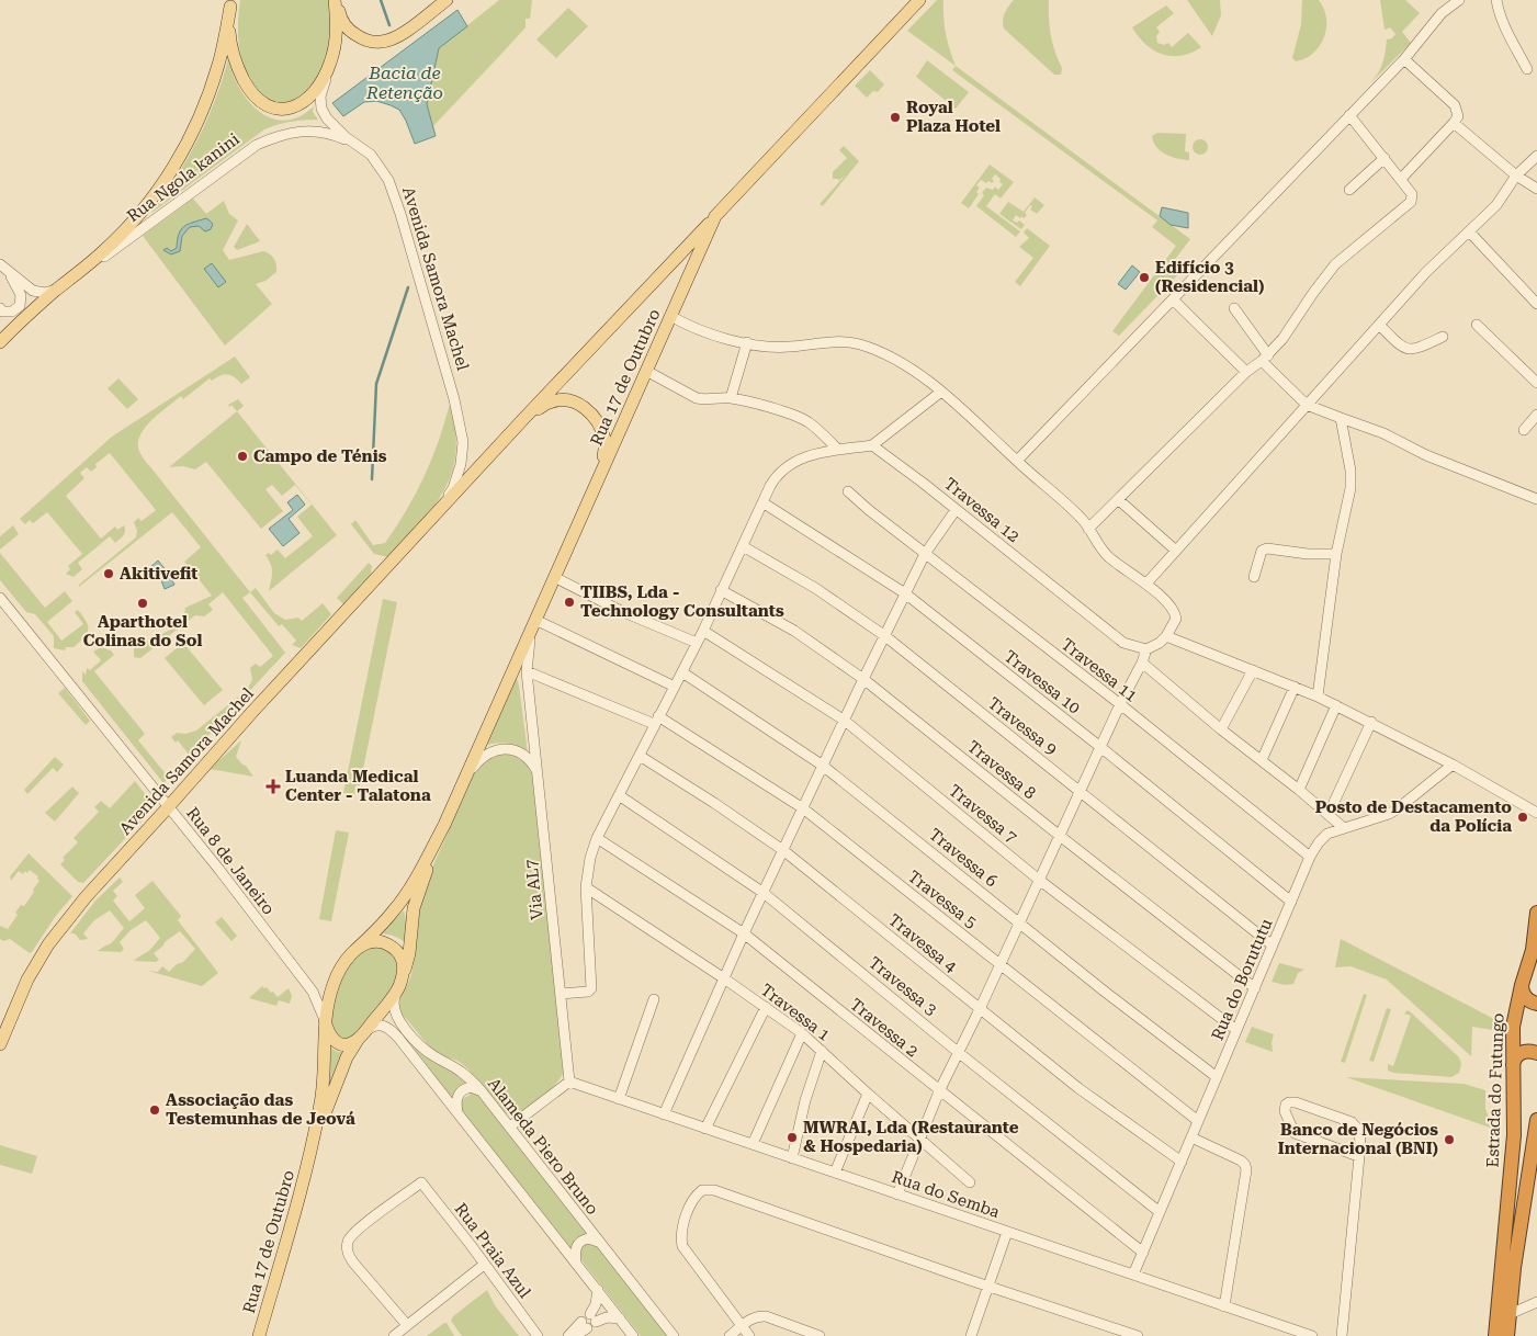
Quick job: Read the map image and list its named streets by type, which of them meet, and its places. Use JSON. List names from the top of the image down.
{
  "streets": {
    "highway": ["Estrada do Futungo"],
    "main road": ["Rua Ngola kanini", "Avenida Samora Machel", "Rua 17 de Outubro"],
    "street": [
      "Travessa 12",
      "Travessa 11",
      "Travessa 10",
      "Travessa 9",
      "Travessa 8",
      "Travessa 7",
      "Travessa 6",
      "Rua 8 de Janeiro",
      "Via AL7",
      "Travessa 5",
      "Travessa 4",
      "Rua do Borututu",
      "Travessa 3",
      "Travessa 1",
      "Travessa 2",
      "Alameda Piero Bruno",
      "Rua do Semba",
      "Rua Praia Azul"
    ]
  },
  "crossings": [
    ["Rua Ngola kanini", "Avenida Samora Machel"],
    ["Avenida Samora Machel", "Rua 17 de Outubro"],
    ["Avenida Samora Machel", "Rua 8 de Janeiro"],
    ["Rua 17 de Outubro", "Rua 8 de Janeiro"],
    ["Rua 17 de Outubro", "Via AL7"],
    ["Rua 17 de Outubro", "Alameda Piero Bruno"],
    ["Travessa 11", "Rua do Borututu"],
    ["Travessa 10", "Rua do Borututu"],
    ["Travessa 9", "Rua do Borututu"],
    ["Travessa 8", "Rua do Borututu"],
    ["Travessa 7", "Rua do Borututu"],
    ["Travessa 6", "Rua do Borututu"],
    ["Via AL7", "Travessa 5"],
    ["Via AL7", "Rua do Semba"],
    ["Travessa 5", "Rua do Borututu"],
    ["Travessa 4", "Rua do Borututu"],
    ["Rua do Borututu", "Travessa 3"],
    ["Rua do Borututu", "Travessa 2"],
    ["Rua do Borututu", "Rua do Semba"]
  ],
  "water": ["Bacia de Retenção"],
  "places": {
    "other": [
      "Royal Plaza Hotel",
      "Edifício 3 (Residencial)",
      "Campo de Ténis",
      "Akitivefit",
      "TIIBS, Lda - Technology Consultants",
      "Aparthotel Colinas do Sol",
      "Posto de Destacamento da Polícia",
      "Associação das Testemunhas de Jeová",
      "MWRAI, Lda (Restaurante & Hospedaria)",
      "Banco de Negócios Internacional (BNI)"
    ],
    "health": ["Luanda Medical Center - Talatona"]
  }
}
